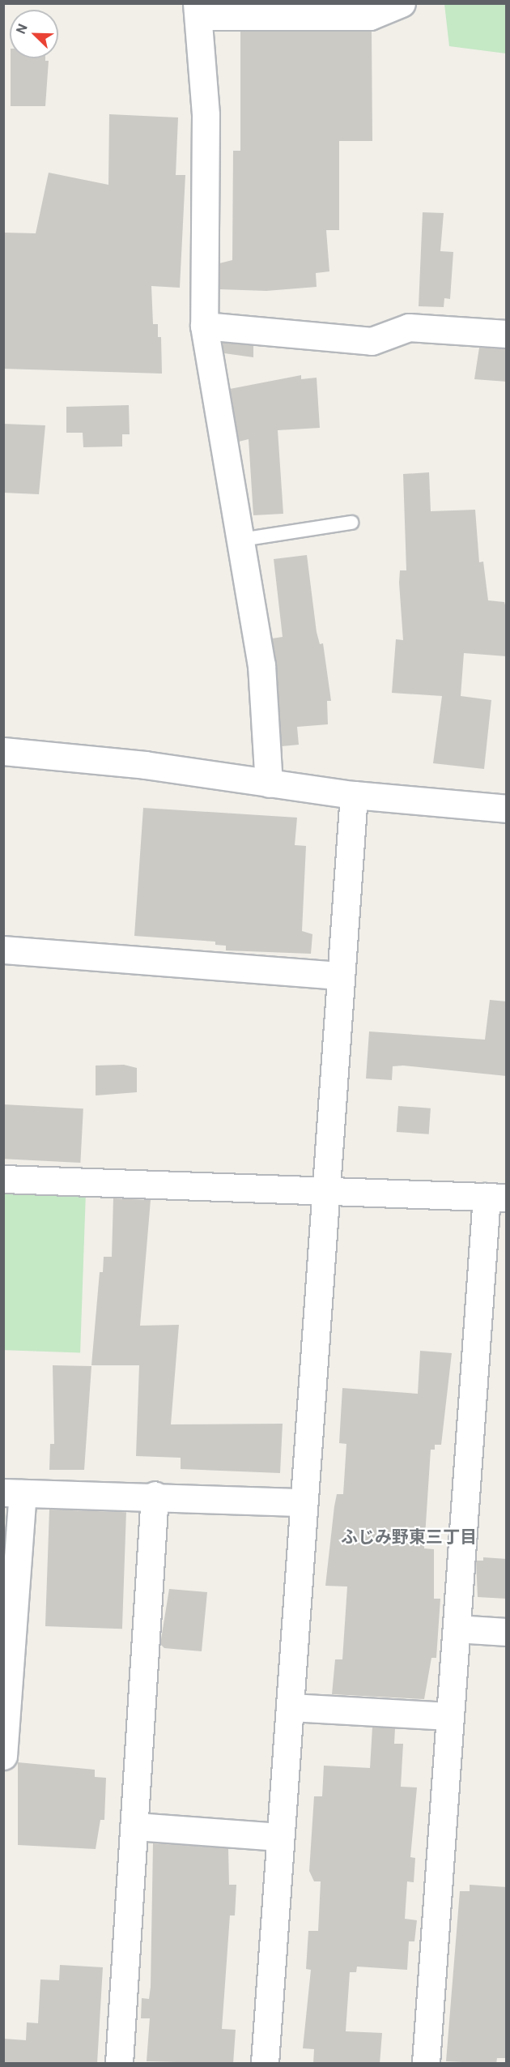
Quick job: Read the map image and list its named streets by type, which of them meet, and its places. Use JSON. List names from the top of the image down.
{
  "districts": ["ふじみ野東三丁目"],
  "north": "top left"
}
